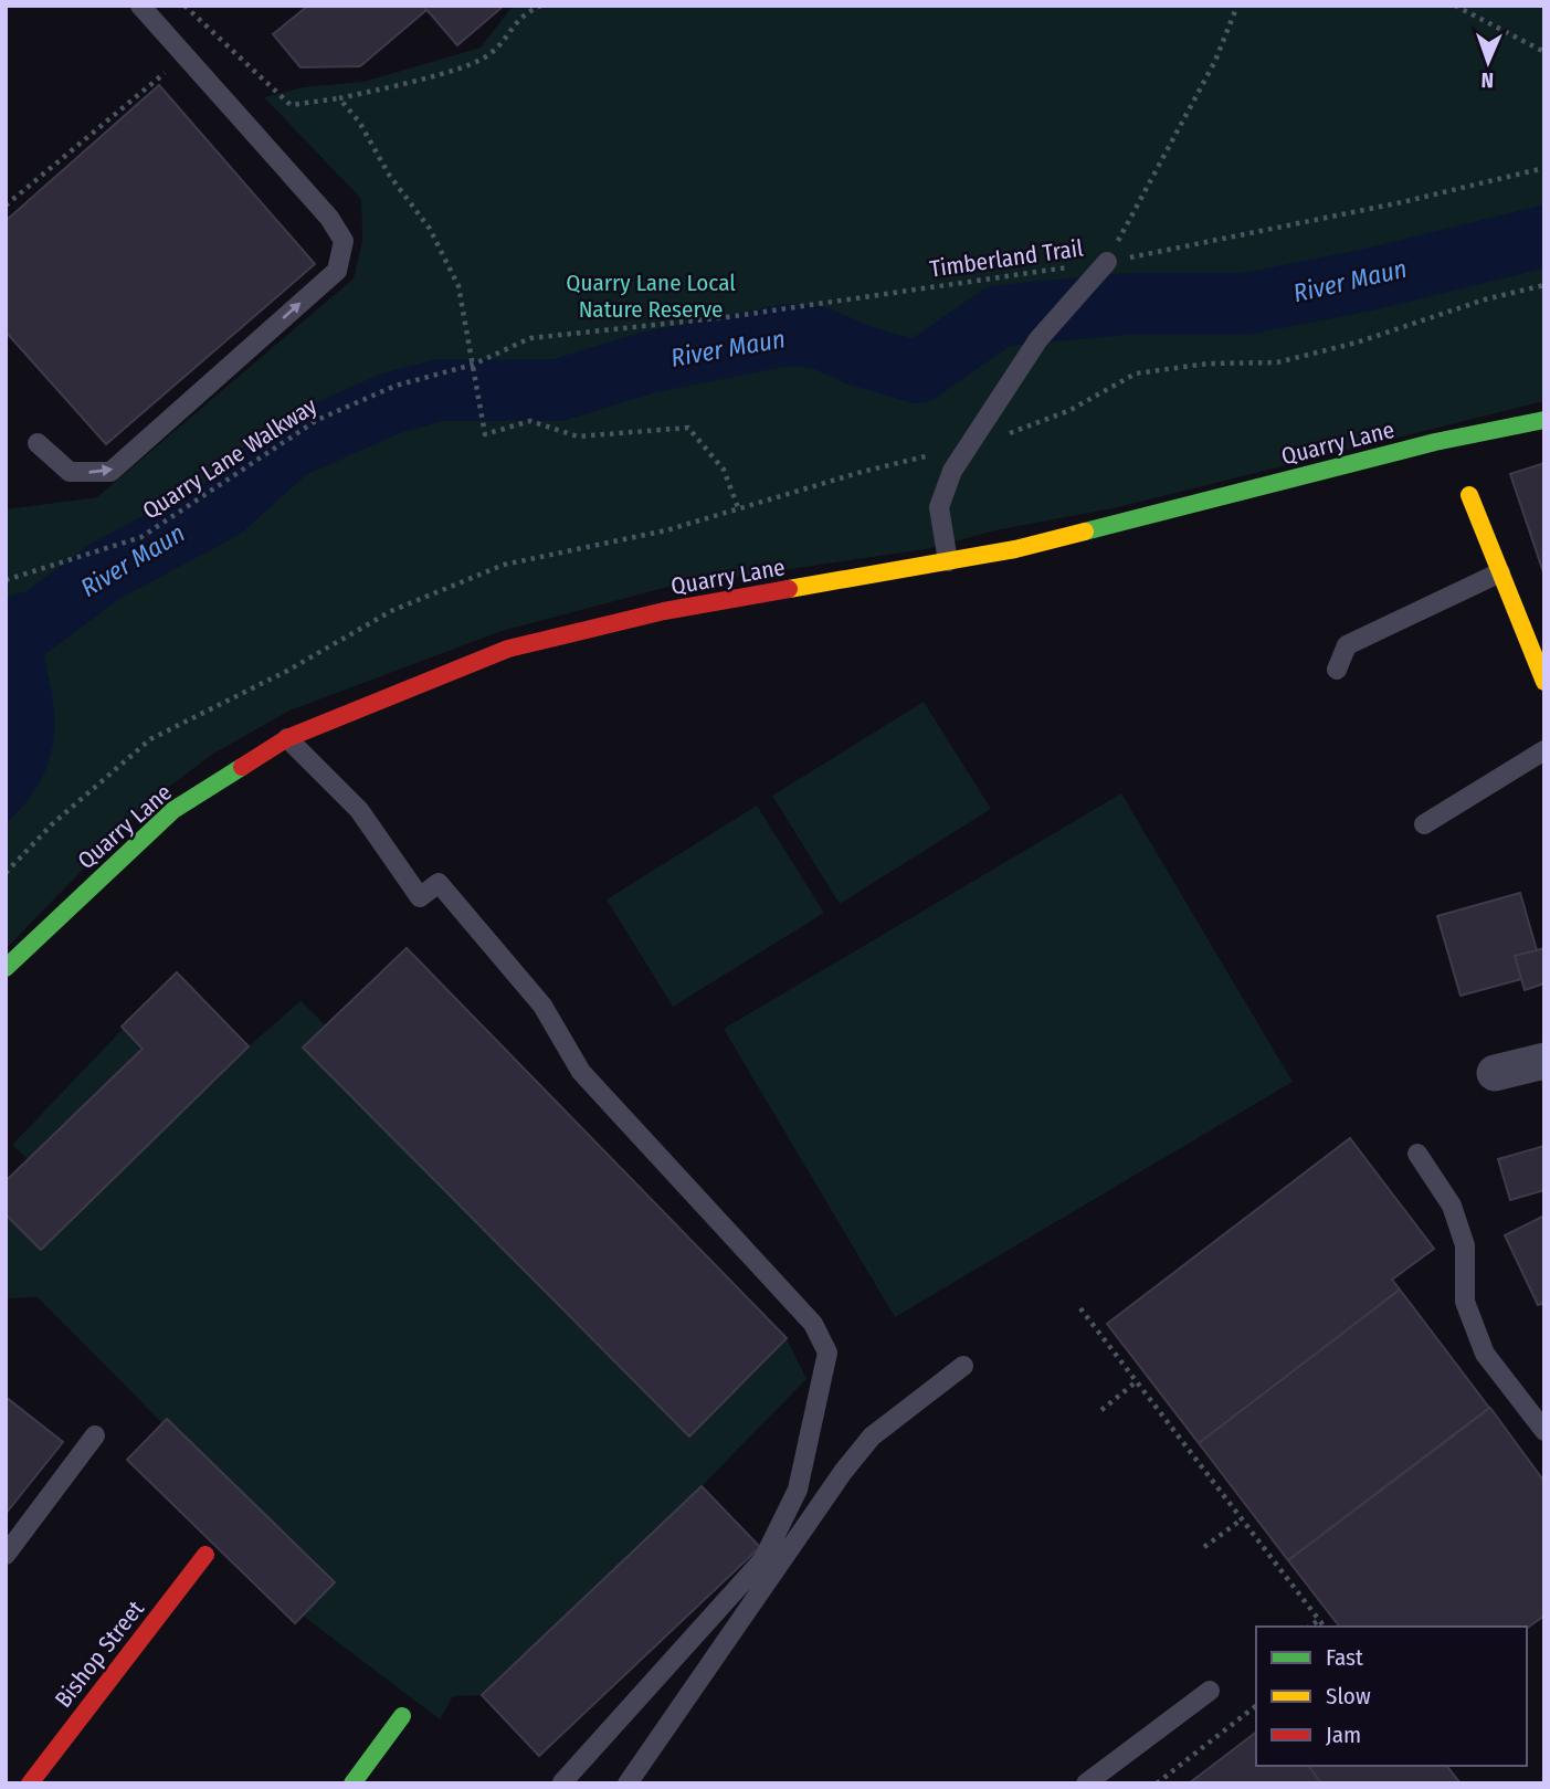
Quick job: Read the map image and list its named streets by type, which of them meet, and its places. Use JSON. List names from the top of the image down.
{
  "streets": {
    "street": ["Quarry Lane", "Bishop Street"],
    "path": ["Timberland Trail", "Quarry Lane Walkway"]
  },
  "crossings": [
    ["Timberland Trail", "Quarry Lane Walkway"]
  ],
  "water": ["River Maun"],
  "parks": ["Quarry Lane Local Nature Reserve"],
  "legend": ["Fast", "Slow", "Jam"],
  "north": "bottom"
}
